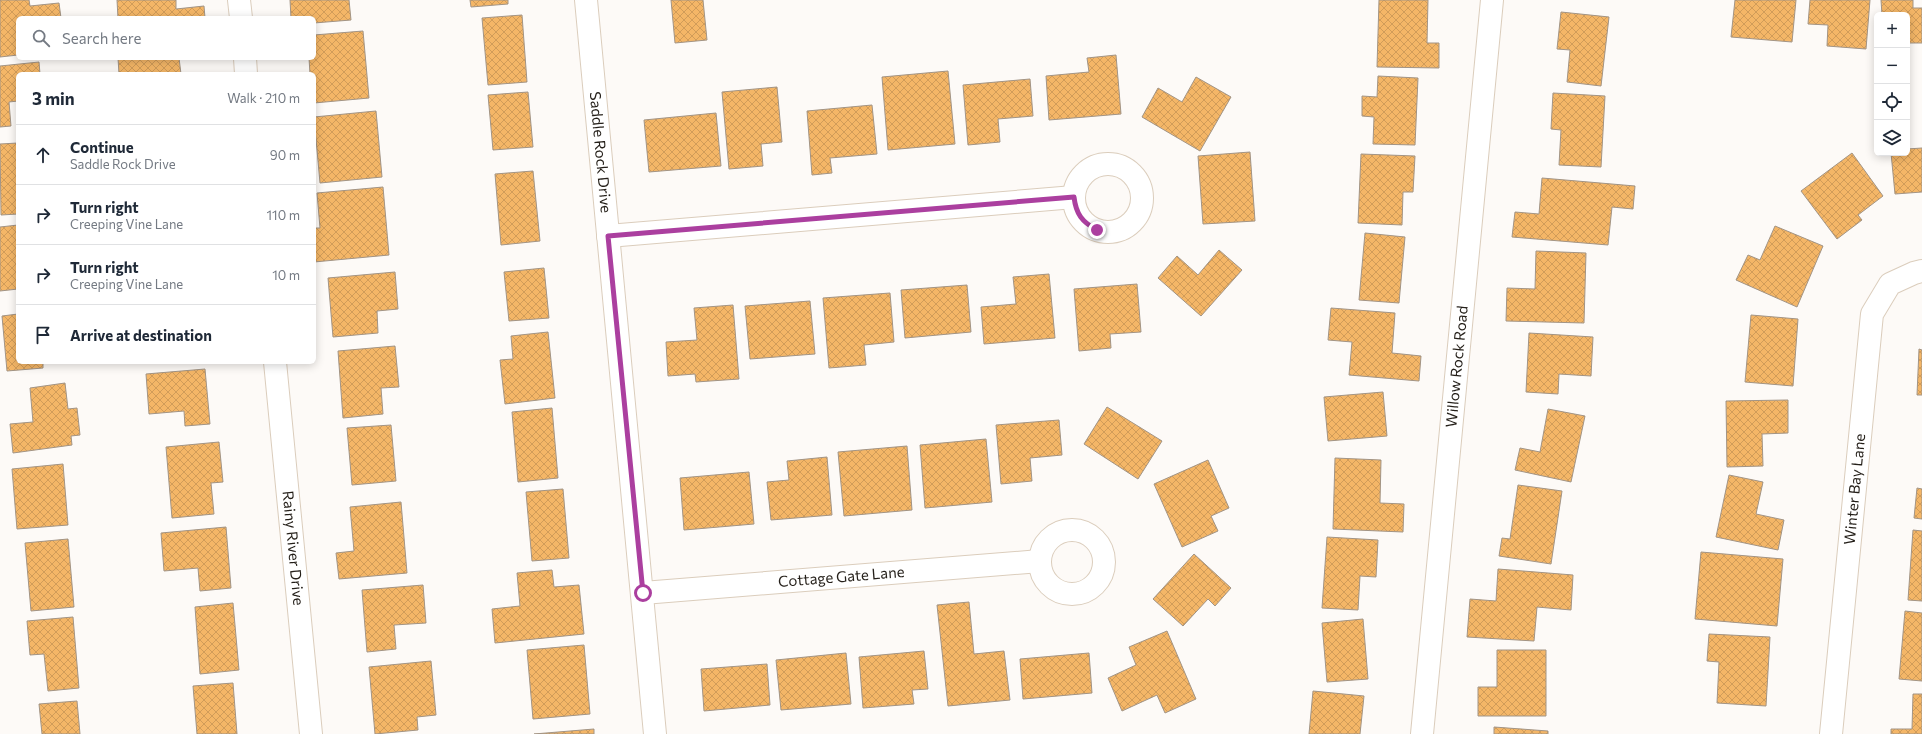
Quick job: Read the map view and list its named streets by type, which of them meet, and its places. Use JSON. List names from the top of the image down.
{
  "streets": {
    "street": [
      "Saddle Rock Drive",
      "Willow Rock Road",
      "Winter Bay Lane",
      "Rainy River Drive",
      "Cottage Gate Lane"
    ]
  },
  "crossings": [
    ["Saddle Rock Drive", "Cottage Gate Lane"]
  ],
  "page": {
    "map_buttons": ["+", "−"],
    "search": "Search here",
    "heading": ["3 min", "Walk · 210 m"],
    "list": [
      ["Continue", "Saddle Rock Drive", "90 m"],
      ["Turn right", "Creeping Vine Lane", "110 m"],
      ["Turn right", "Creeping Vine Lane", "10 m"],
      "Arrive at destination"
    ]
  }
}
